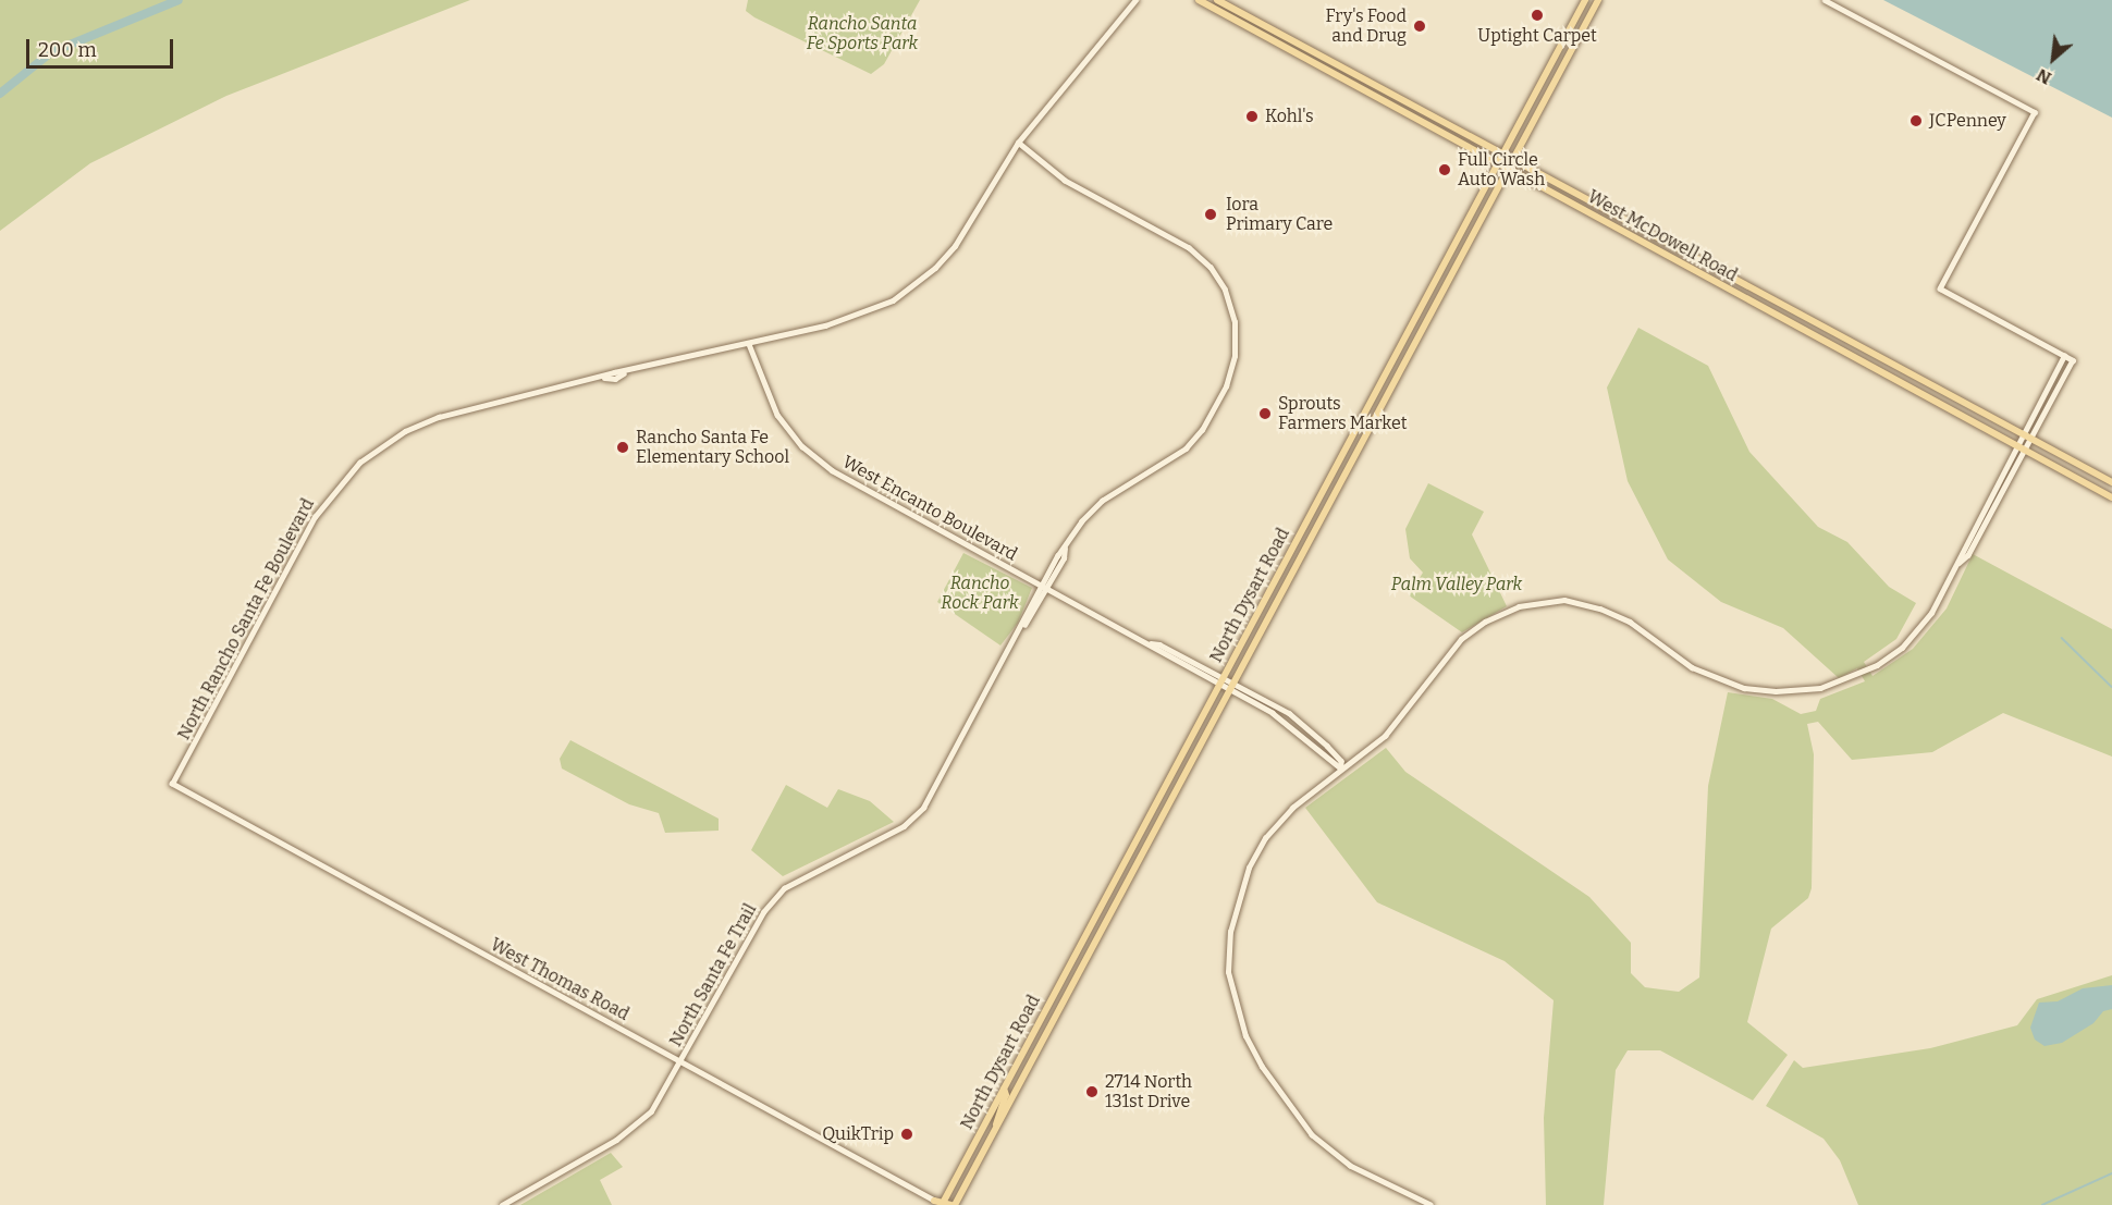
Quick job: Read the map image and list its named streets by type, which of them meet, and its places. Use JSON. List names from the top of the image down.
{
  "streets": {
    "main road": ["West McDowell Road", "North Dysart Road", "West Thomas Road"],
    "street": ["West Encanto Boulevard", "North Rancho Santa Fe Boulevard", "North Santa Fe Trail"]
  },
  "crossings": [
    ["West McDowell Road", "North Dysart Road"],
    ["West Encanto Boulevard", "North Dysart Road"],
    ["West Encanto Boulevard", "North Rancho Santa Fe Boulevard"],
    ["West Encanto Boulevard", "North Santa Fe Trail"],
    ["North Dysart Road", "West Thomas Road"],
    ["North Rancho Santa Fe Boulevard", "North Santa Fe Trail"],
    ["North Rancho Santa Fe Boulevard", "West Thomas Road"],
    ["North Santa Fe Trail", "West Thomas Road"]
  ],
  "parks": ["Rancho Santa Fe Sports Park", "Rancho Rock Park", "Palm Valley Park"],
  "places": [
    "Uptight Carpet",
    "Fry's Food and Drug",
    "Kohl's",
    "JCPenney",
    "Full Circle Auto Wash",
    "Iora Primary Care",
    "Sprouts Farmers Market",
    "Rancho Santa Fe Elementary School",
    "2714 North 131st Drive",
    "QuikTrip"
  ],
  "scale_bar": "200 m",
  "north": "bottom left"
}
